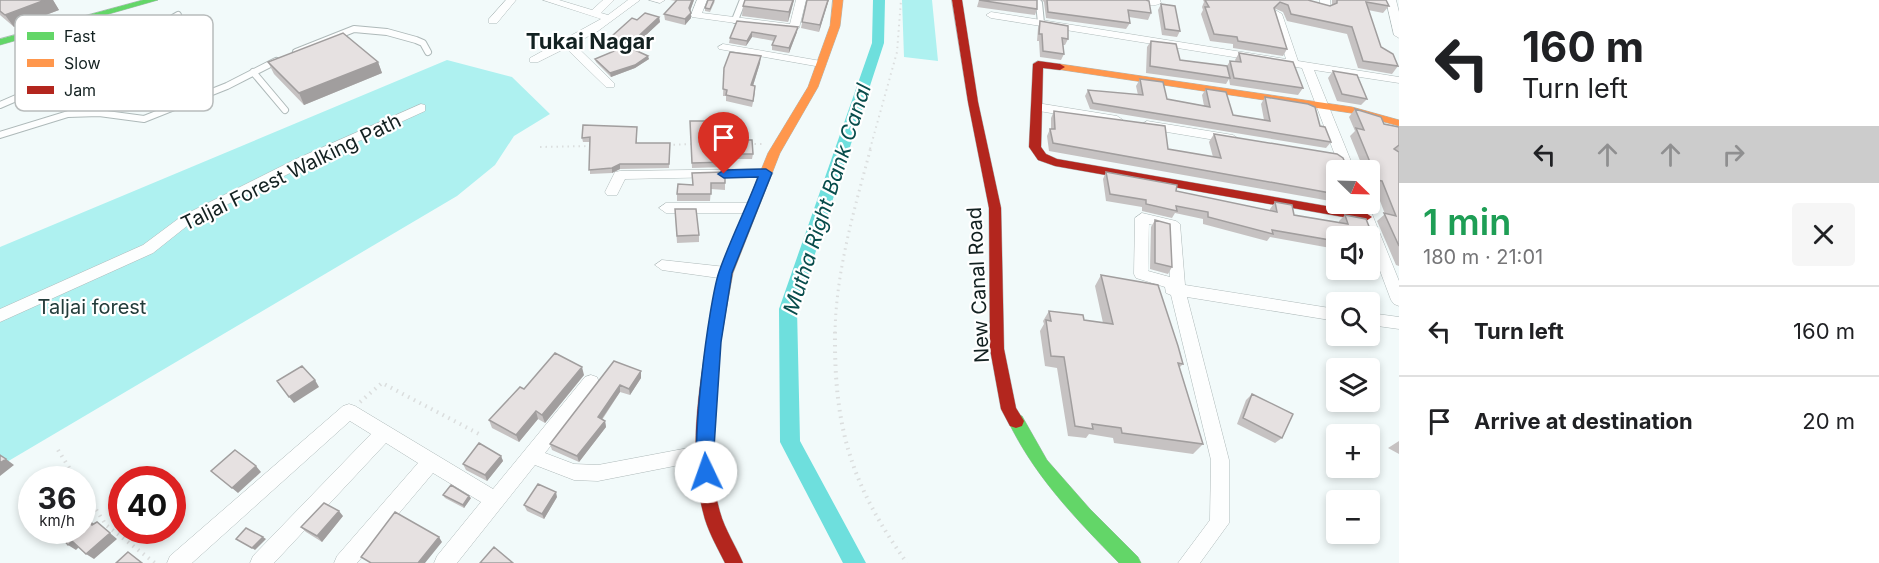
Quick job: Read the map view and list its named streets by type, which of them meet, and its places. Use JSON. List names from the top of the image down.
{
  "streets": {
    "street": ["Taljai Forest Walking Path", "New Canal Road"]
  },
  "districts": ["Tukai Nagar"],
  "water": ["Mutha Right Bank Canal"],
  "parks": ["Taljai forest"],
  "legend": ["Fast", "Slow", "Jam"],
  "north": "bottom right",
  "page": {
    "turn": ["160 m", "Turn left"],
    "map_buttons": ["+", "−"],
    "heading": ["1 min", "180 m · 21:01"],
    "list": [
      {
        "name": "Turn left",
        "value": "160 m"
      },
      {
        "name": "Arrive at destination",
        "value": "20 m"
      }
    ],
    "speed": "36 km/h",
    "limit": "40"
  }
}
